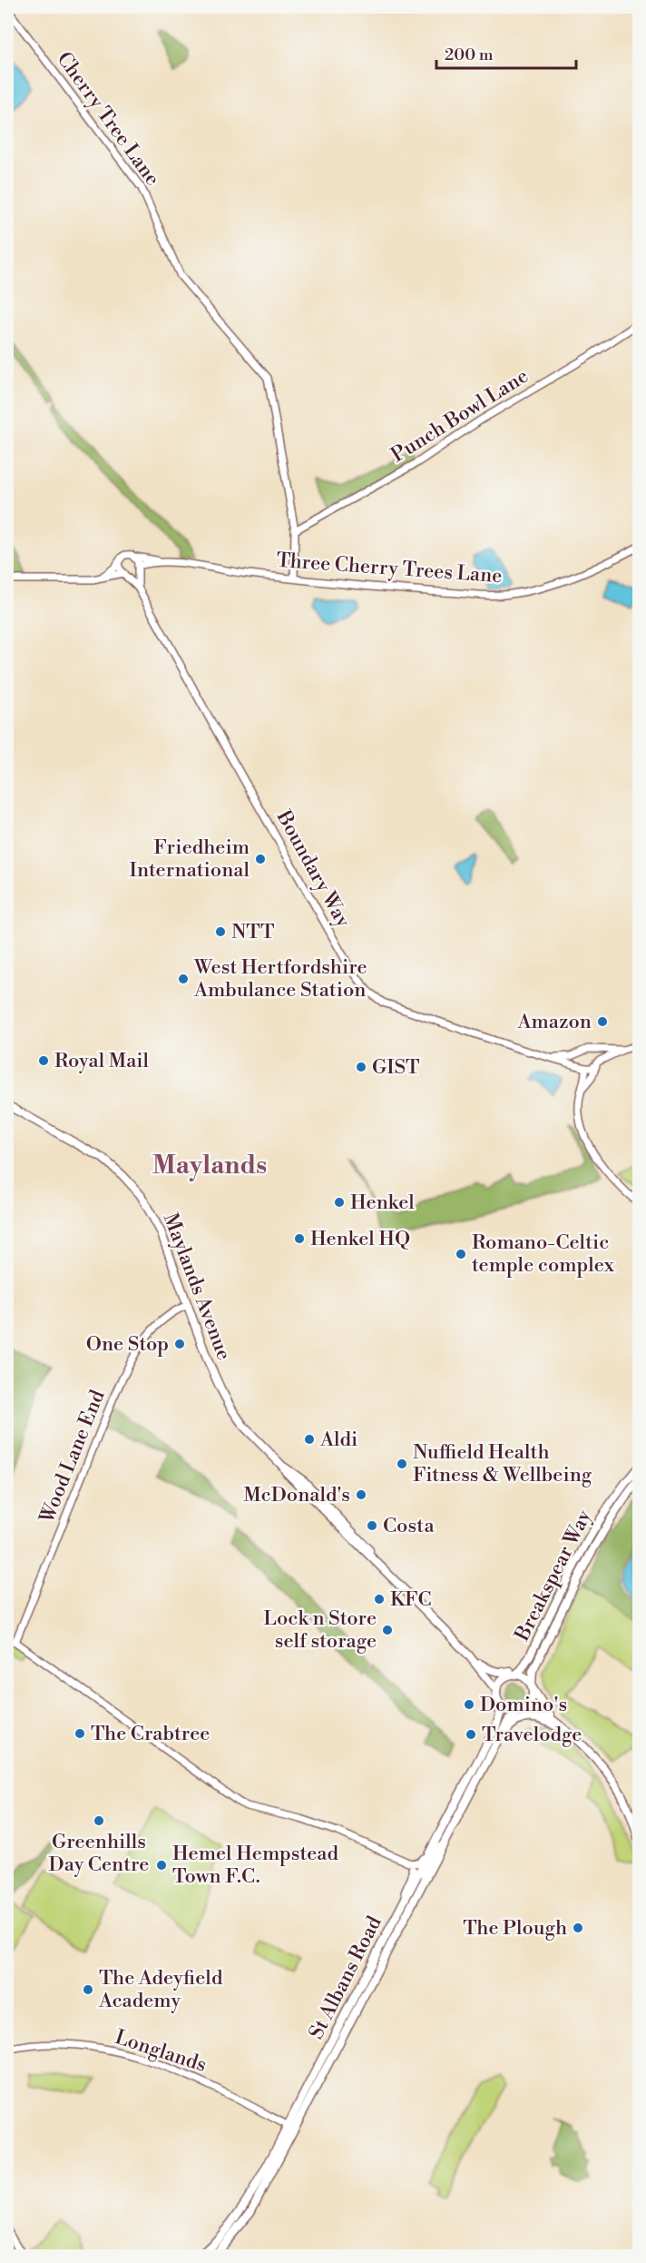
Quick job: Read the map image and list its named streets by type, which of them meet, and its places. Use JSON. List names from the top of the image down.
{
  "streets": {
    "main road": ["Maylands Avenue", "Breakspear Way", "St Albans Road"],
    "street": [
      "Cherry Tree Lane",
      "Punch Bowl Lane",
      "Three Cherry Trees Lane",
      "Boundary Way",
      "Wood Lane End",
      "Longlands"
    ]
  },
  "crossings": [
    ["Cherry Tree Lane", "Punch Bowl Lane"],
    ["Cherry Tree Lane", "Three Cherry Trees Lane"],
    ["Three Cherry Trees Lane", "Boundary Way"],
    ["Maylands Avenue", "Wood Lane End"],
    ["Maylands Avenue", "Breakspear Way"],
    ["Maylands Avenue", "St Albans Road"],
    ["Breakspear Way", "St Albans Road"],
    ["St Albans Road", "Longlands"]
  ],
  "districts": ["Maylands"],
  "places": [
    "Friedheim International",
    "NTT",
    "West Hertfordshire Ambulance Station",
    "Amazon",
    "Royal Mail",
    "GIST",
    "Henkel",
    "Henkel HQ",
    "Romano-Celtic temple complex",
    "One Stop",
    "Aldi",
    "Nuffield Health Fitness & Wellbeing",
    "McDonald's",
    "Costa",
    "KFC",
    "Lock n Store self storage",
    "Domino's",
    "The Crabtree",
    "Travelodge",
    "Greenhills Day Centre",
    "Hemel Hempstead Town F.C.",
    "The Plough",
    "The Adeyfield Academy"
  ],
  "scale_bar": "200 m"
}
